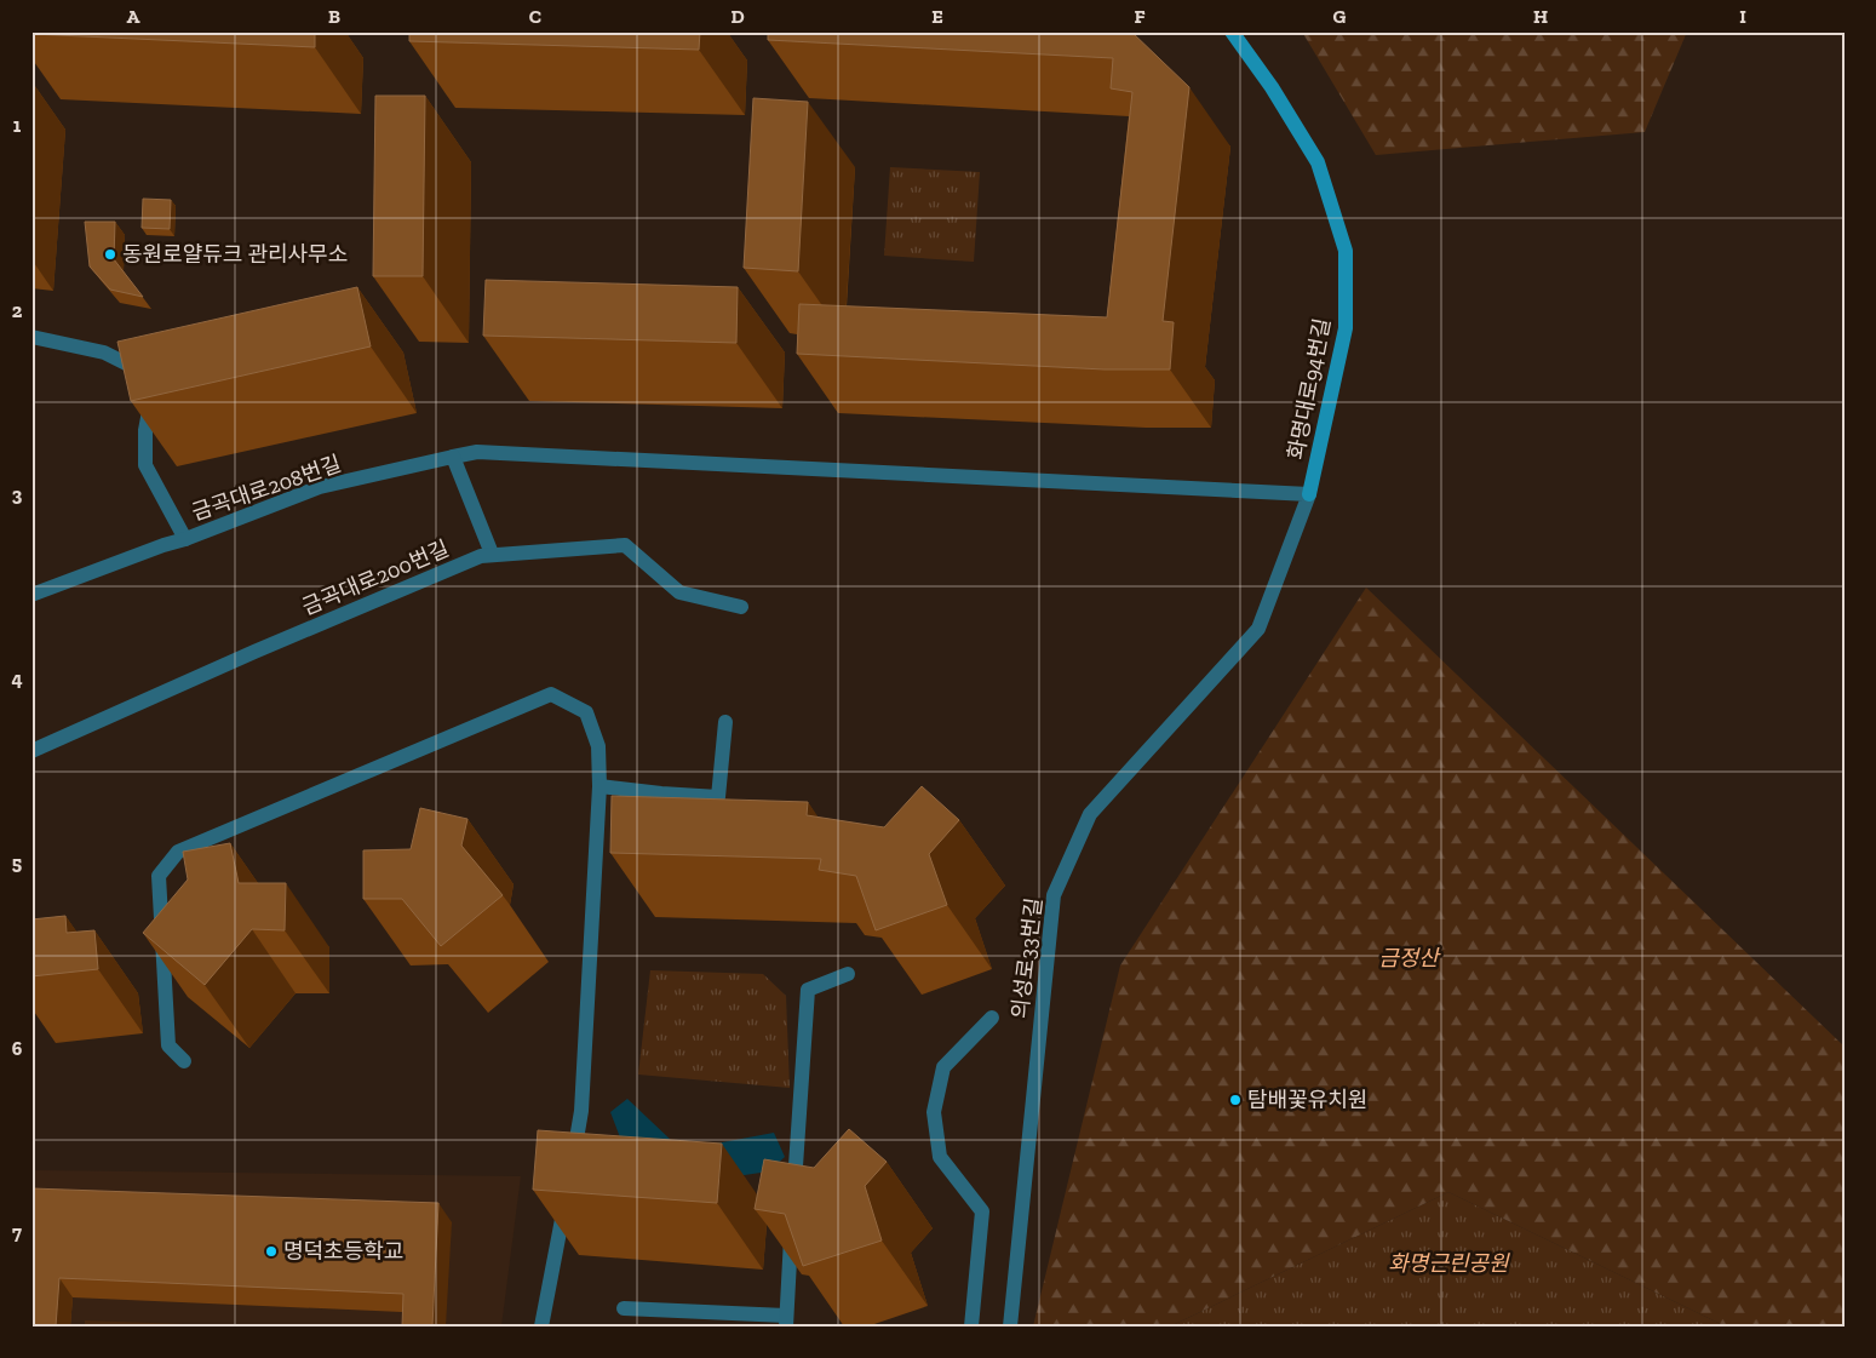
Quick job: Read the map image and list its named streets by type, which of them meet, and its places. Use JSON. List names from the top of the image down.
{
  "streets": {
    "street": [
      "화명대로94번길",
      "금곡대로208번길",
      "금곡대로200번길",
      "의성로33번길"
    ]
  },
  "crossings": [
    ["화명대로94번길", "금곡대로208번길"],
    ["화명대로94번길", "의성로33번길"],
    ["금곡대로208번길", "의성로33번길"]
  ],
  "parks": ["금정산", "화명근린공원"],
  "places": ["동원로얄듀크 관리사무소", "탐배꽃유치원", "명덕초등학교"],
  "grid": {
    "columns": [
      "A",
      "B",
      "C",
      "D",
      "E",
      "F",
      "G",
      "H",
      "I"
    ],
    "rows": [
      "1",
      "2",
      "3",
      "4",
      "5",
      "6",
      "7"
    ]
  }
}
